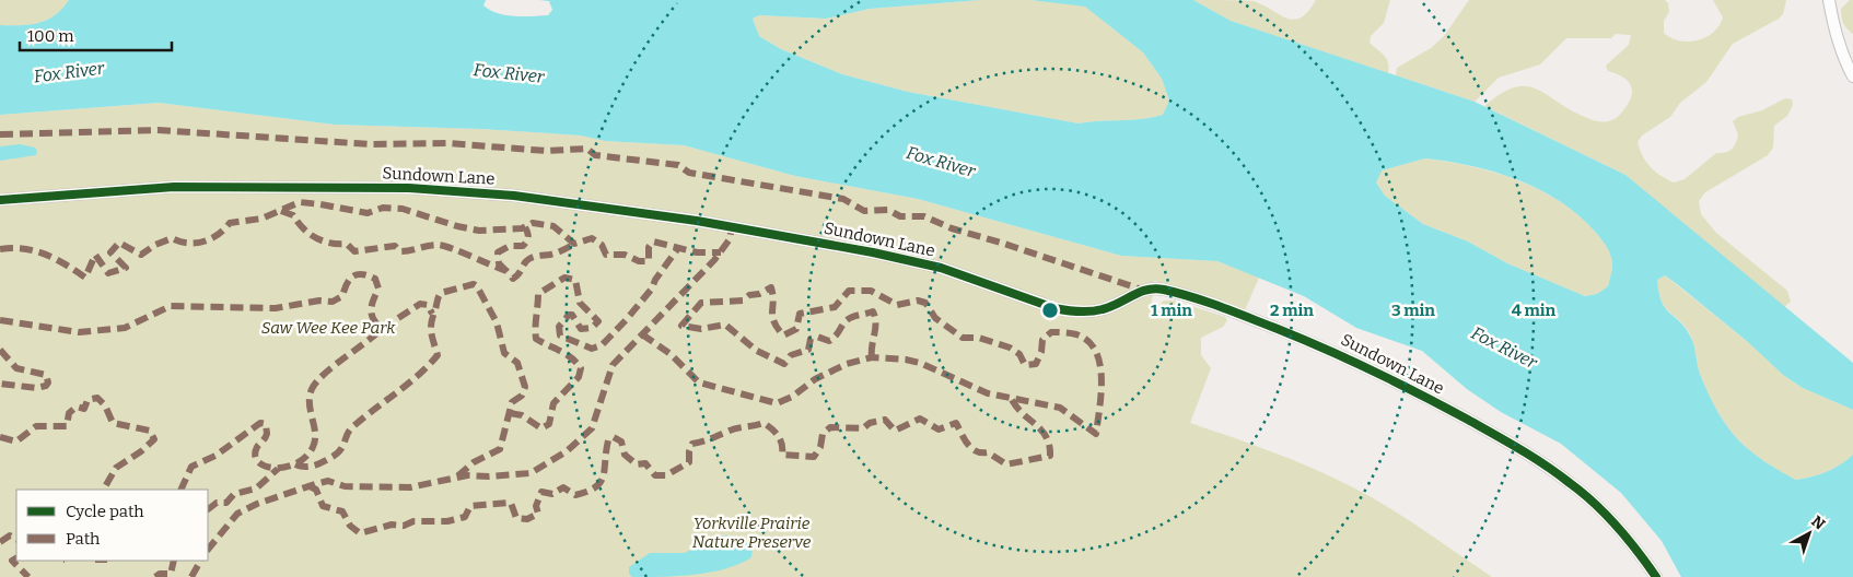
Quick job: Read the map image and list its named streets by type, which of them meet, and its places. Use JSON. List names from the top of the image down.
{
  "streets": {
    "street": ["Sundown Lane"]
  },
  "water": ["Fox River"],
  "parks": ["Saw Wee Kee Park", "Yorkville Prairie Nature Preserve"],
  "legend": ["Cycle path", "Path"],
  "scale_bar": "100 m",
  "north": "top right",
  "rings": [
    "1 min",
    "2 min",
    "3 min",
    "4 min"
  ]
}
